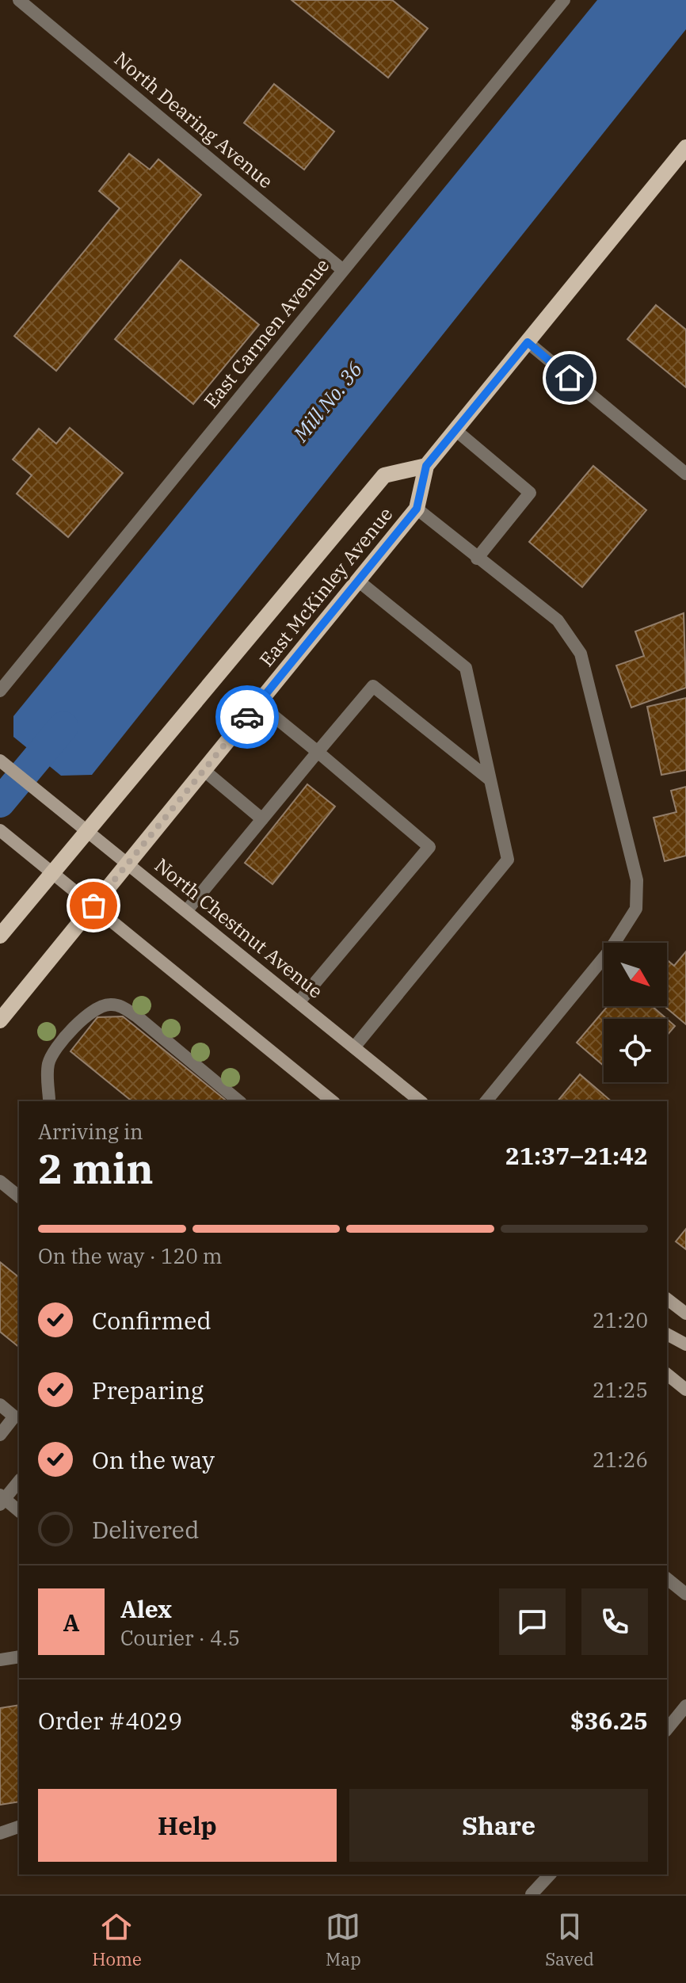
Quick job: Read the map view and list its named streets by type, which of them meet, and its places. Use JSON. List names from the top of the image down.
{
  "streets": {
    "main road": ["East McKinley Avenue", "North Chestnut Avenue"],
    "street": ["North Dearing Avenue", "East Carmen Avenue"]
  },
  "crossings": [
    ["North Dearing Avenue", "East Carmen Avenue"],
    ["East McKinley Avenue", "North Chestnut Avenue"]
  ],
  "water": ["Mill No. 36"],
  "north": "bottom right",
  "page": {
    "heading": ["2 min", "Arriving in", "21:37–21:42"],
    "panel": [
      "Alex",
      "Courier · 4.5",
      "Order #4029",
      "$36.25"
    ],
    "bar": "On the way · 120 m",
    "list": [
      ["Confirmed", "21:20"],
      ["Preparing", "21:25"],
      ["On the way", "21:26"],
      "Delivered"
    ],
    "round": "A",
    "buttons": ["Help", "Share"],
    "tabs": ["Home", "Map", "Saved"]
  }
}
